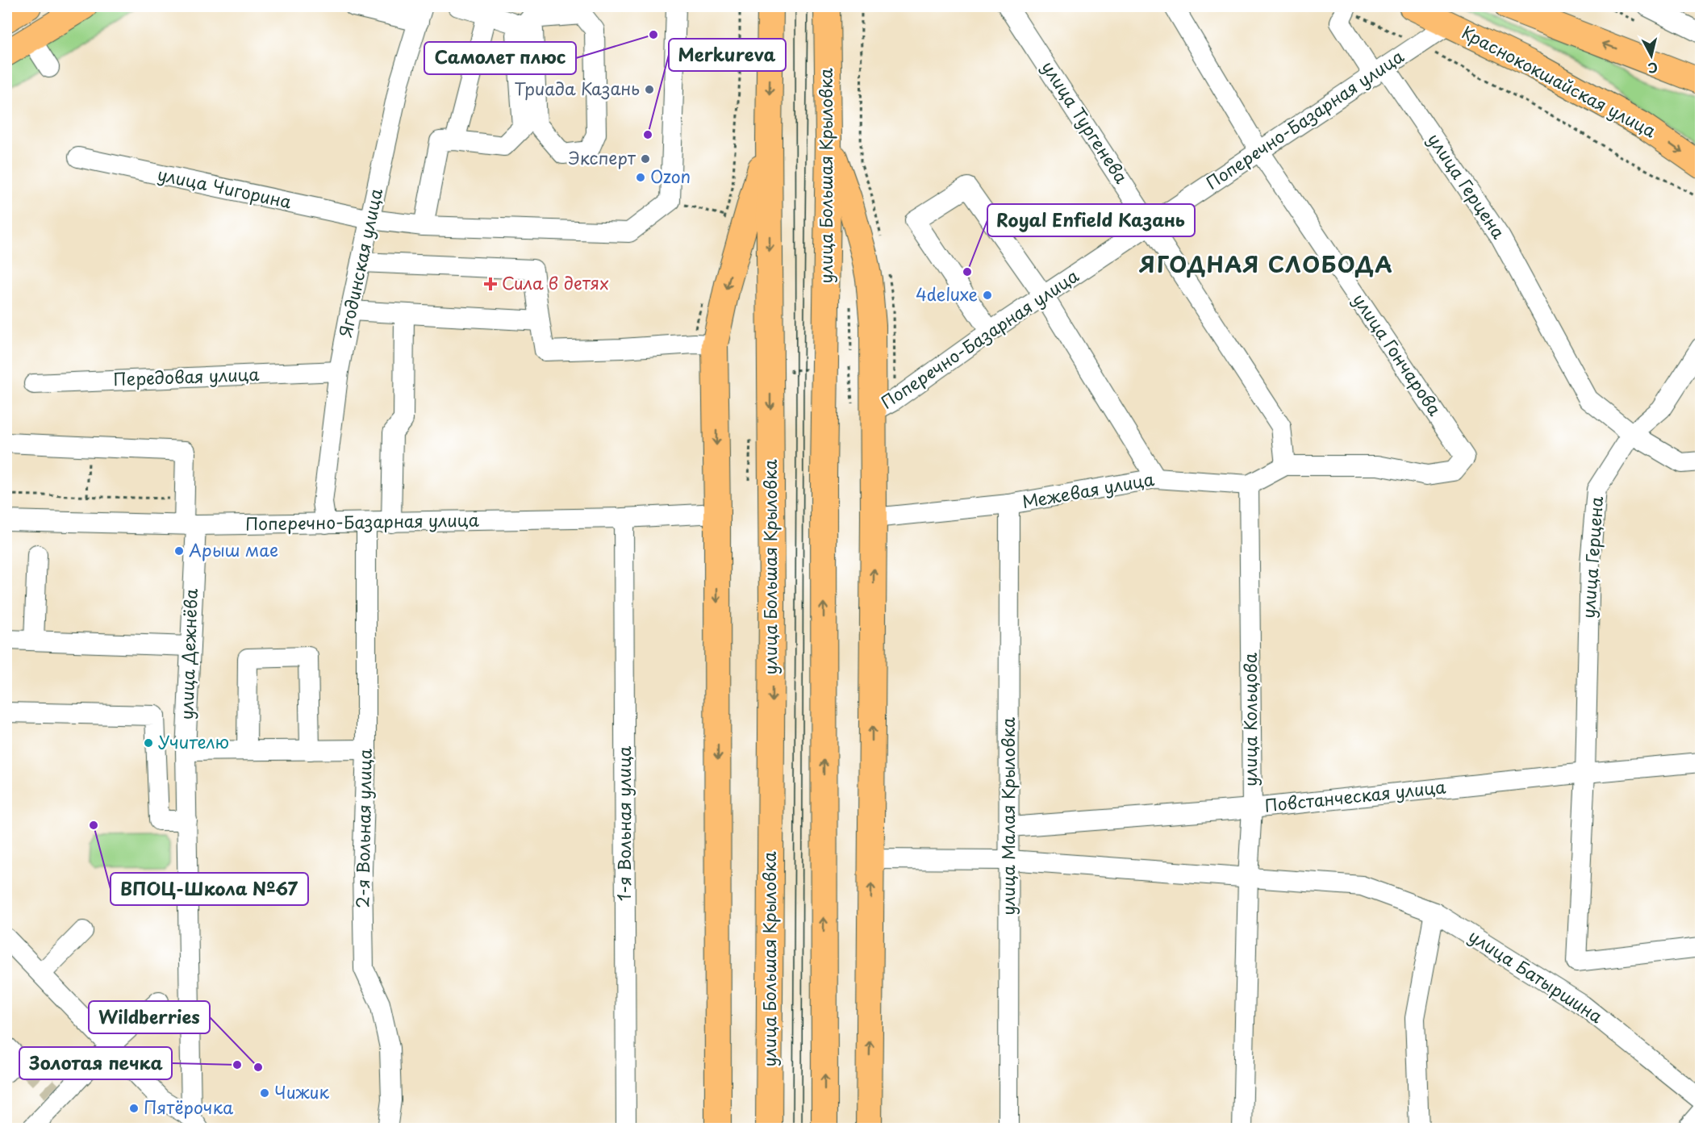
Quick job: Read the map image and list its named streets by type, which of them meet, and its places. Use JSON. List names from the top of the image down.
{
  "streets": {
    "main road": ["Краснококшайская улица", "улица Большая Крыловка"],
    "street": [
      "Поперечно-Базарная улица",
      "улица Тургенева",
      "улица Герцена",
      "улица Чигорина",
      "Ягодинская улица",
      "улица Гончарова",
      "Передовая улица",
      "Межевая улица",
      "улица Дежнёва",
      "улица Кольцова",
      "Повстанческая улица",
      "улица Малая Крыловка",
      "1-я Вольная улица",
      "2-я Вольная улица",
      "улица Батыршина"
    ]
  },
  "crossings": [
    ["Краснококшайская улица", "Поперечно-Базарная улица"],
    ["Поперечно-Базарная улица", "улица Тургенева"],
    ["Поперечно-Базарная улица", "улица Герцена"],
    ["Поперечно-Базарная улица", "Ягодинская улица"],
    ["Поперечно-Базарная улица", "улица Гончарова"],
    ["Поперечно-Базарная улица", "улица Дежнёва"],
    ["Поперечно-Базарная улица", "1-я Вольная улица"],
    ["Поперечно-Базарная улица", "2-я Вольная улица"],
    ["улица Тургенева", "улица Гончарова"],
    ["улица Герцена", "Повстанческая улица"],
    ["улица Чигорина", "Ягодинская улица"],
    ["Ягодинская улица", "Передовая улица"],
    ["Межевая улица", "улица Кольцова"],
    ["Межевая улица", "улица Малая Крыловка"],
    ["улица Кольцова", "Повстанческая улица"],
    ["Повстанческая улица", "улица Малая Крыловка"]
  ],
  "districts": ["ЯГОДНАЯ СЛОБОДА"],
  "places": {
    "other": [
      "Самолет плюс",
      "Триада Казань",
      "Merkureva",
      "Эксперт",
      "Ozon",
      "Royal Enfield Казань",
      "4deluxe",
      "Арыш мае",
      "Учителю",
      "ВПОЦ-Школа №67",
      "Золотая печка",
      "Wildberries",
      "Чижик",
      "Пятёрочка"
    ],
    "health": ["Сила в детях"]
  },
  "north": "bottom"
}
